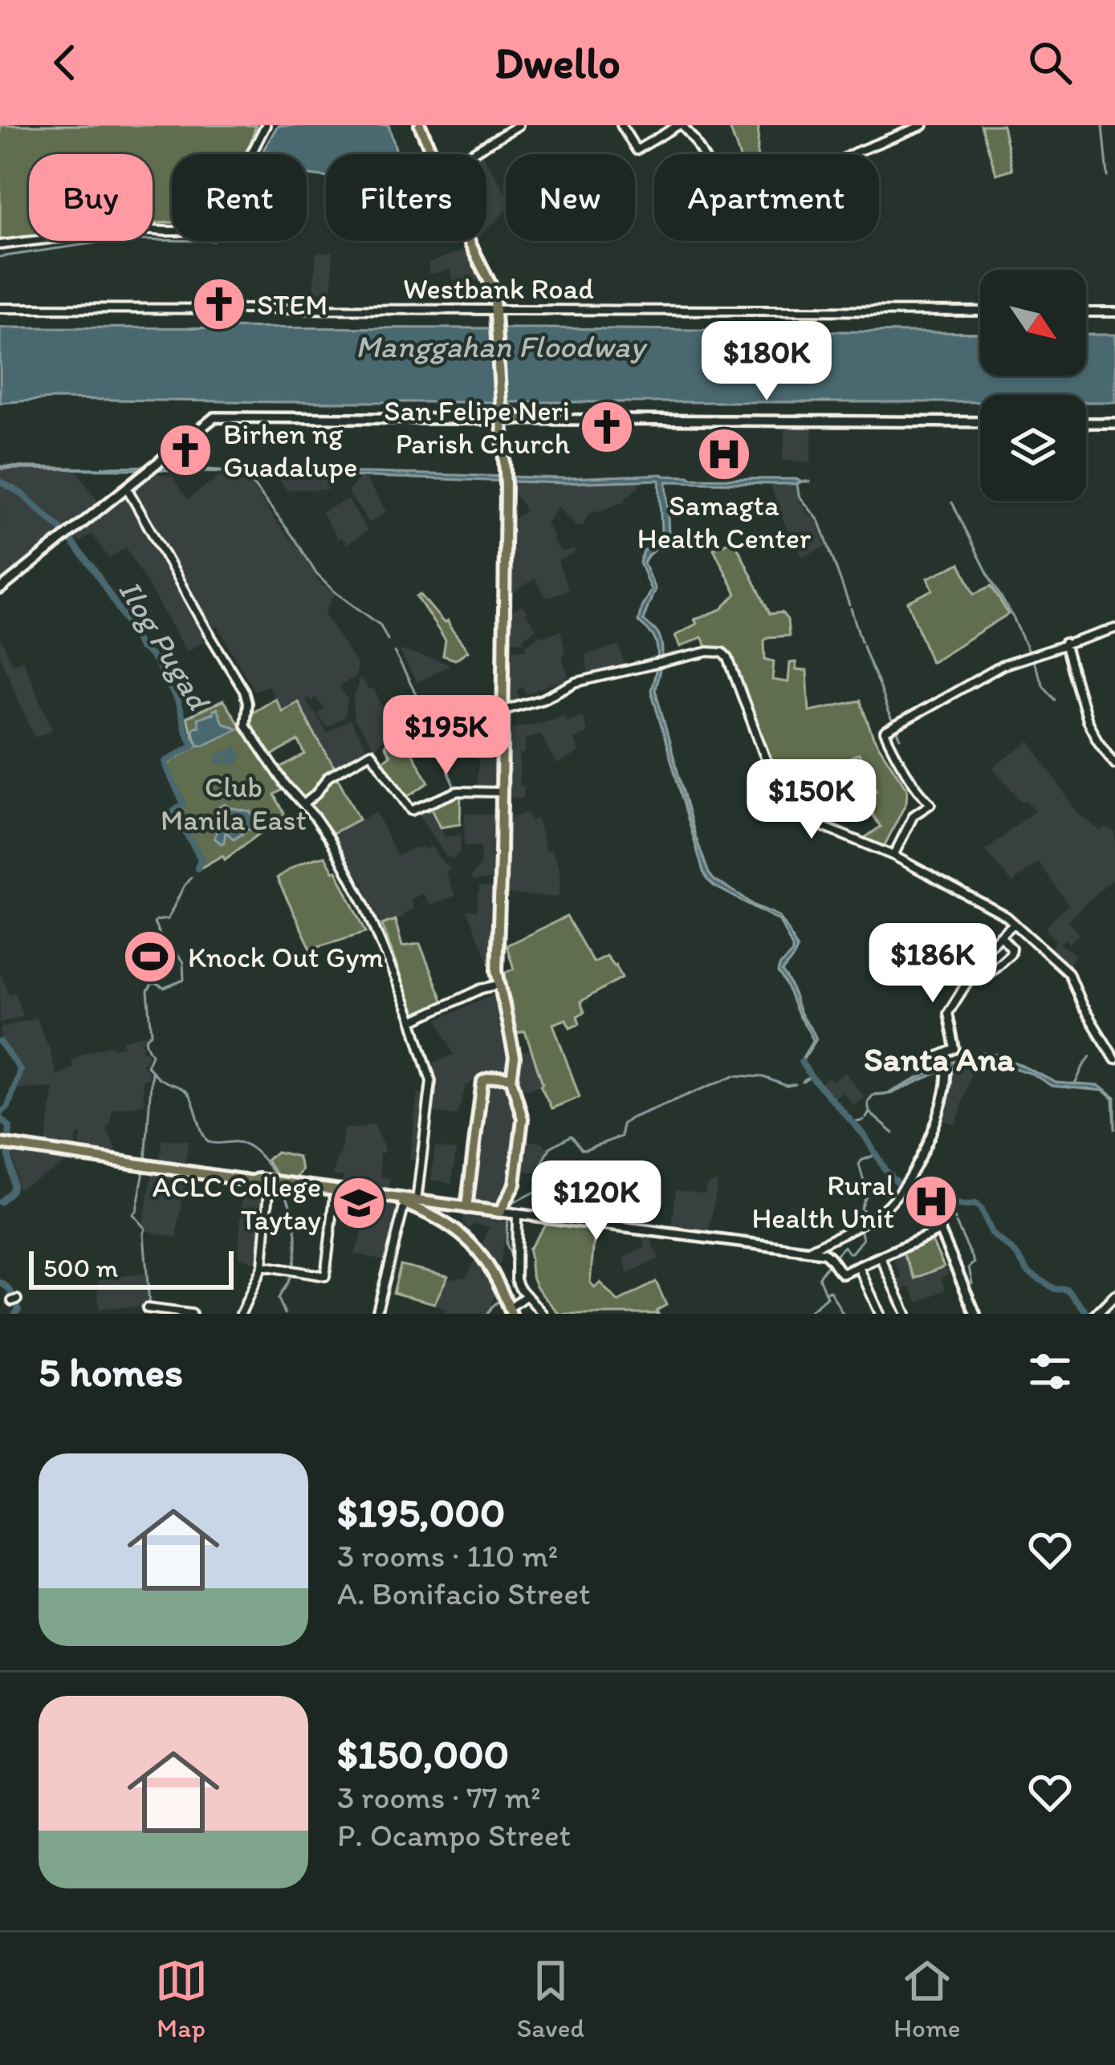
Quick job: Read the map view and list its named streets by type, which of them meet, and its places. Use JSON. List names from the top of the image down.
{
  "streets": {
    "street": ["Westbank Road"]
  },
  "districts": ["Santa Ana"],
  "water": ["Manggahan Floodway", "Ilog Pugad"],
  "parks": ["Club Manila East"],
  "places": {
    "church": ["STEM", "San Felipe Neri Parish Church", "Birhen ng Guadalupe"],
    "hospital": ["Samagta Health Center", "Rural Health Unit"],
    "sports": ["Knock Out Gym"],
    "school or university": ["ACLC College Taytay"]
  },
  "scale_bar": "500 m",
  "north": "bottom right",
  "page": {
    "header": "Dwello",
    "chip": [
      "Buy",
      "Rent",
      "Filters",
      "New",
      "Apartment"
    ],
    "price": [
      "$180K",
      "$195K",
      "$150K",
      "$186K",
      "$120K"
    ],
    "scale": "500 m",
    "heading": "5 homes",
    "list": [
      {
        "name": "$195,000",
        "note": "3 rooms · 110 m² · A. Bonifacio Street"
      },
      {
        "name": "$150,000",
        "note": "3 rooms · 77 m² · P. Ocampo Street"
      }
    ],
    "tabs": ["Map", "Saved", "Home"]
  }
}
